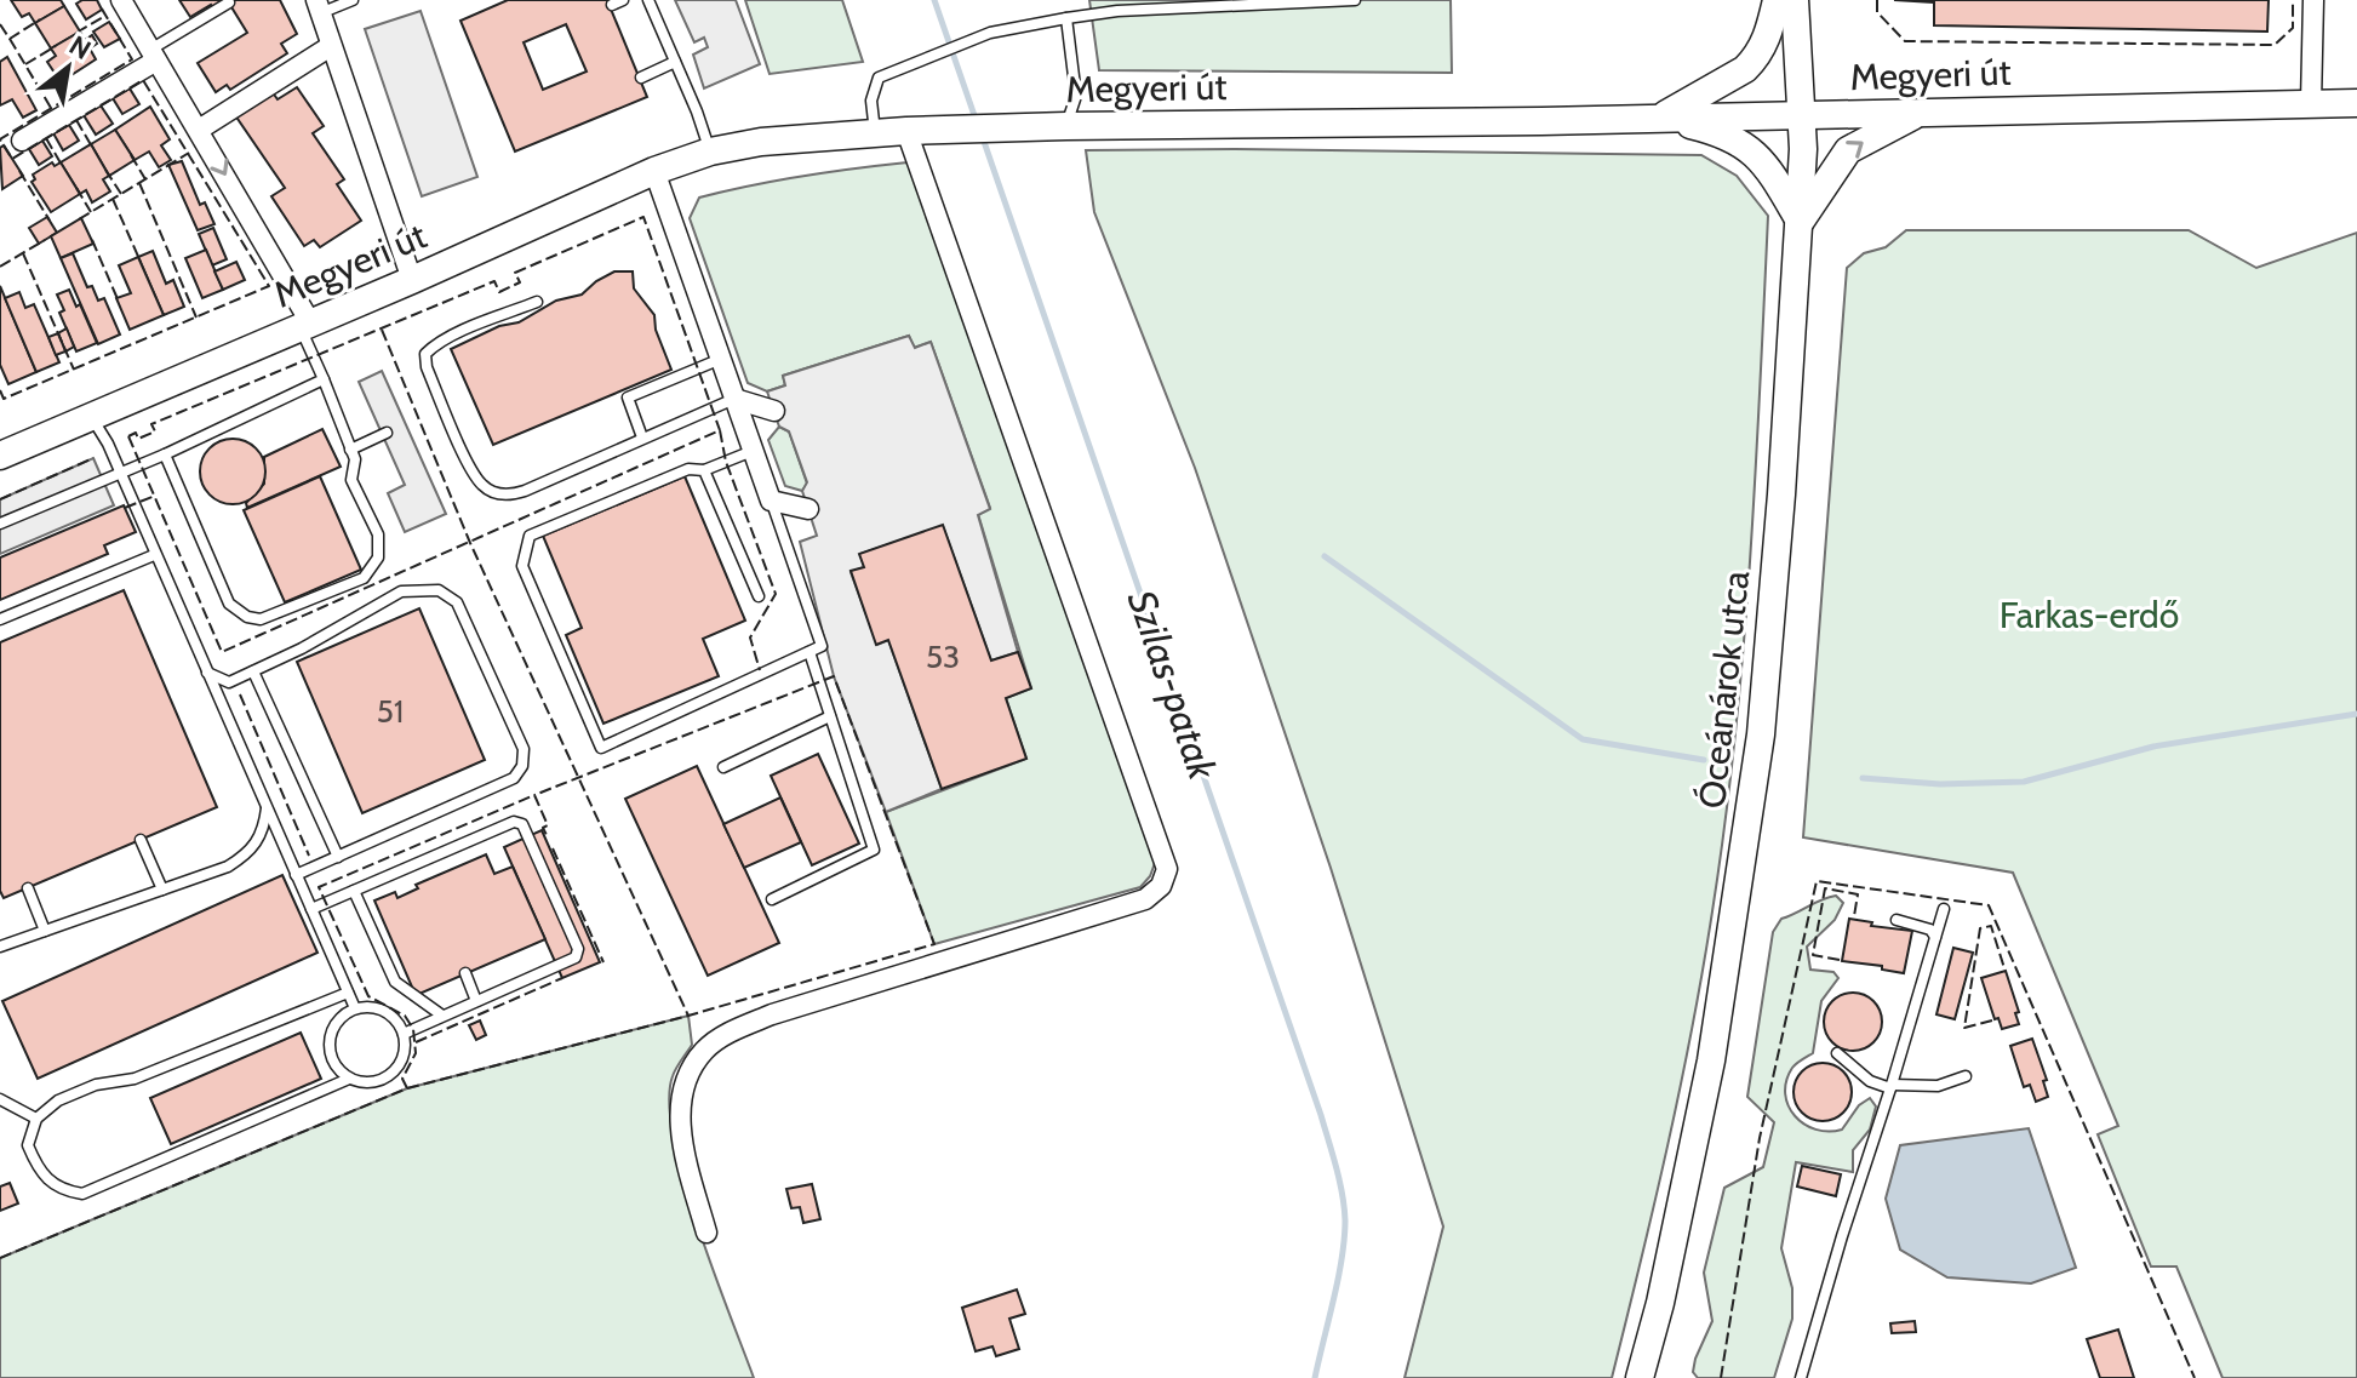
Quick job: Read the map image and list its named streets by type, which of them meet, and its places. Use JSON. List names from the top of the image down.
{
  "streets": {
    "main road": ["Megyeri út", "Óceánárok utca"]
  },
  "crossings": [
    ["Megyeri út", "Óceánárok utca"]
  ],
  "water": ["Szilas-patak"],
  "parks": ["Farkas-erdő"],
  "house_numbers": ["53", "51"],
  "north": "top right"
}
